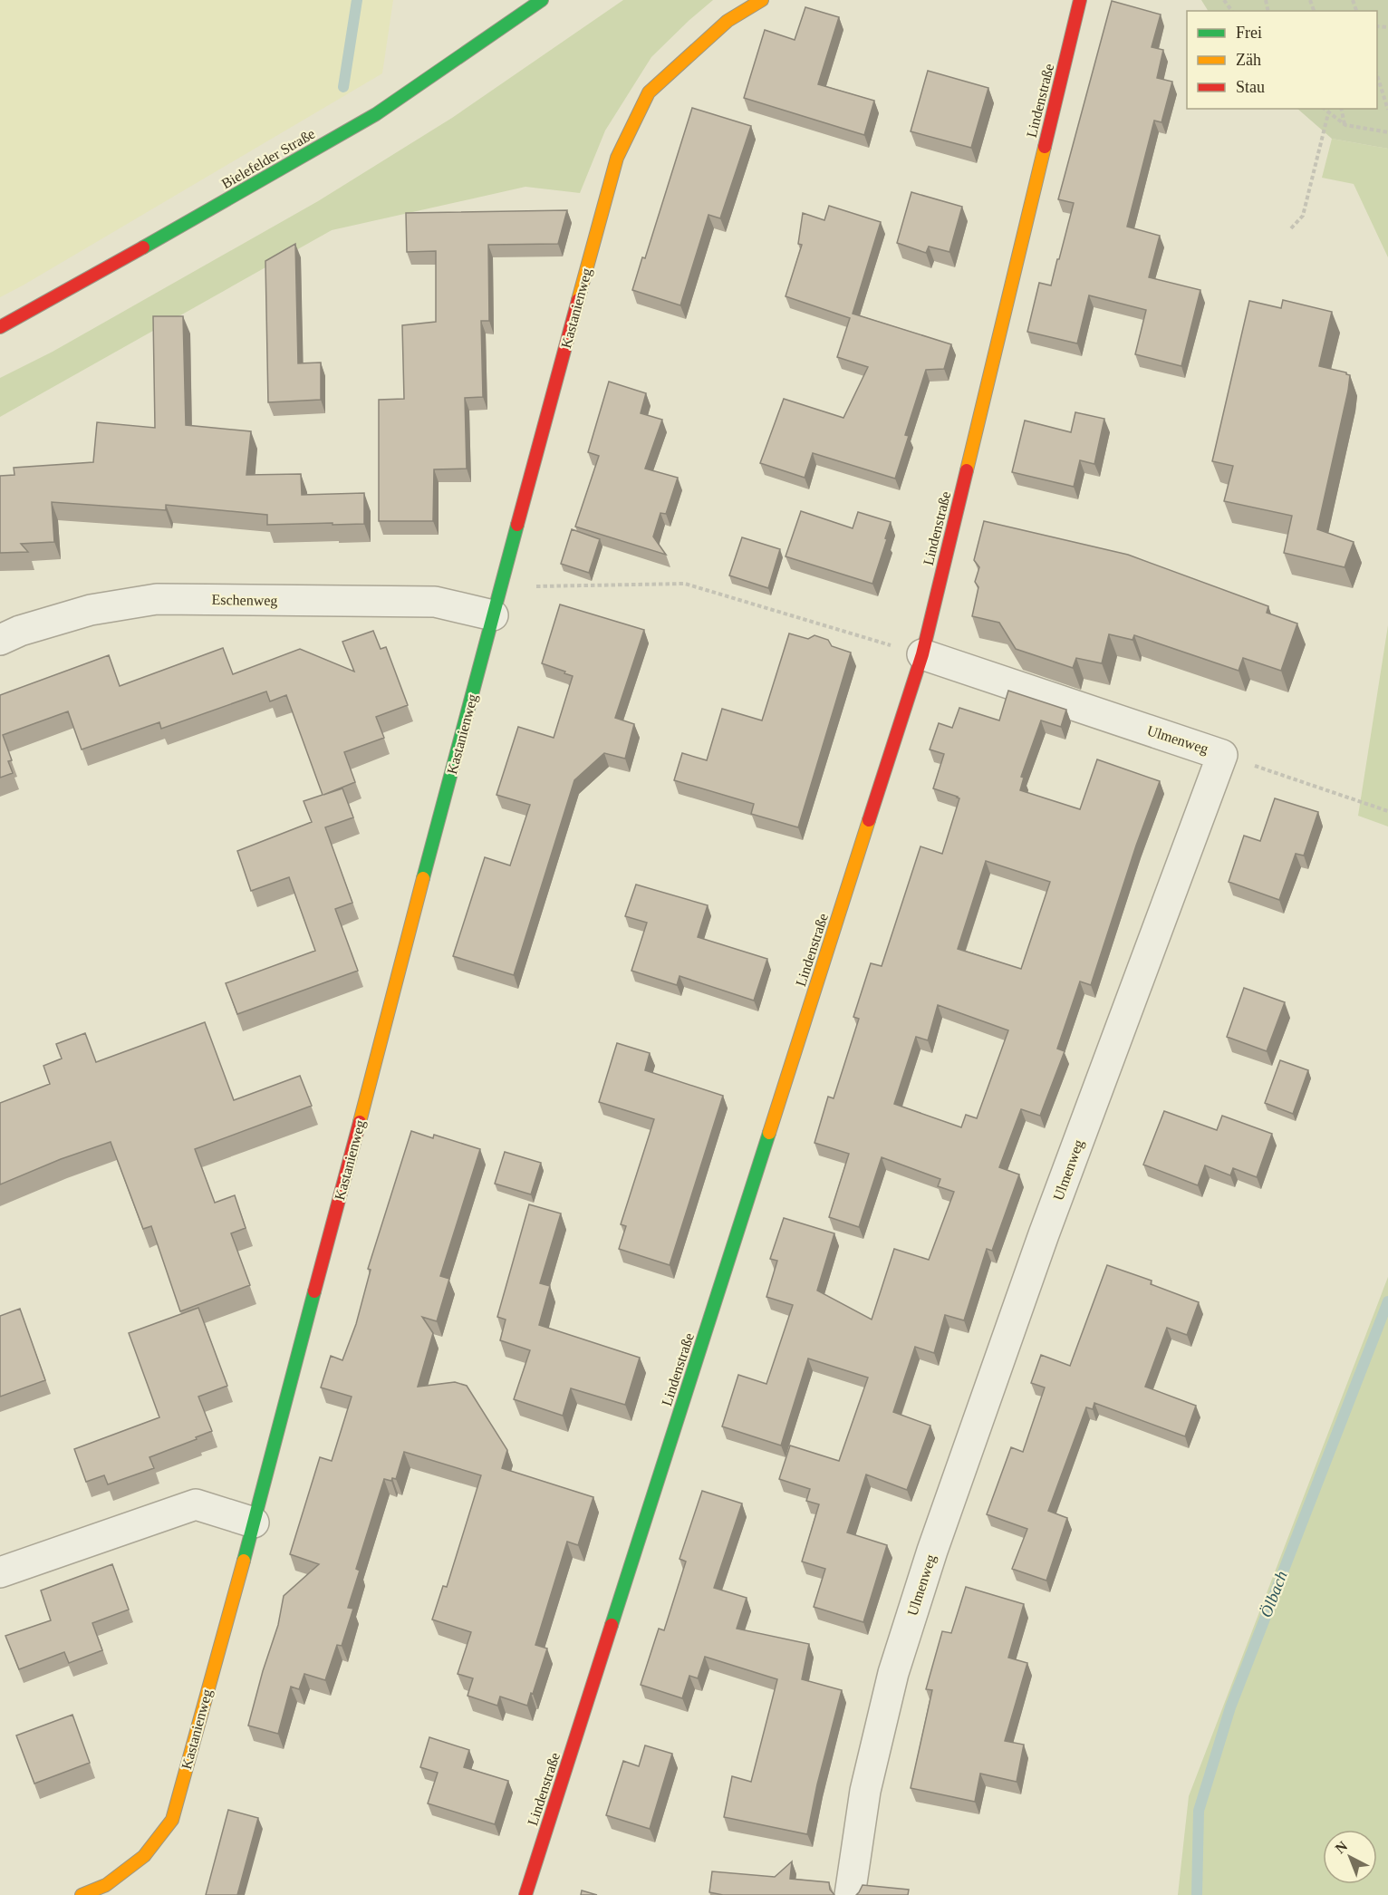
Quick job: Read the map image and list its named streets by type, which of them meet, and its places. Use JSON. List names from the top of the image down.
{
  "streets": {
    "street": [
      "Lindenstraße",
      "Bielefelder Straße",
      "Kastanienweg",
      "Eschenweg",
      "Ulmenweg"
    ]
  },
  "crossings": [
    ["Lindenstraße", "Ulmenweg"],
    ["Kastanienweg", "Eschenweg"]
  ],
  "water": ["Ölbach"],
  "legend": ["Frei", "Zäh", "Stau"],
  "north": "top left"
}
